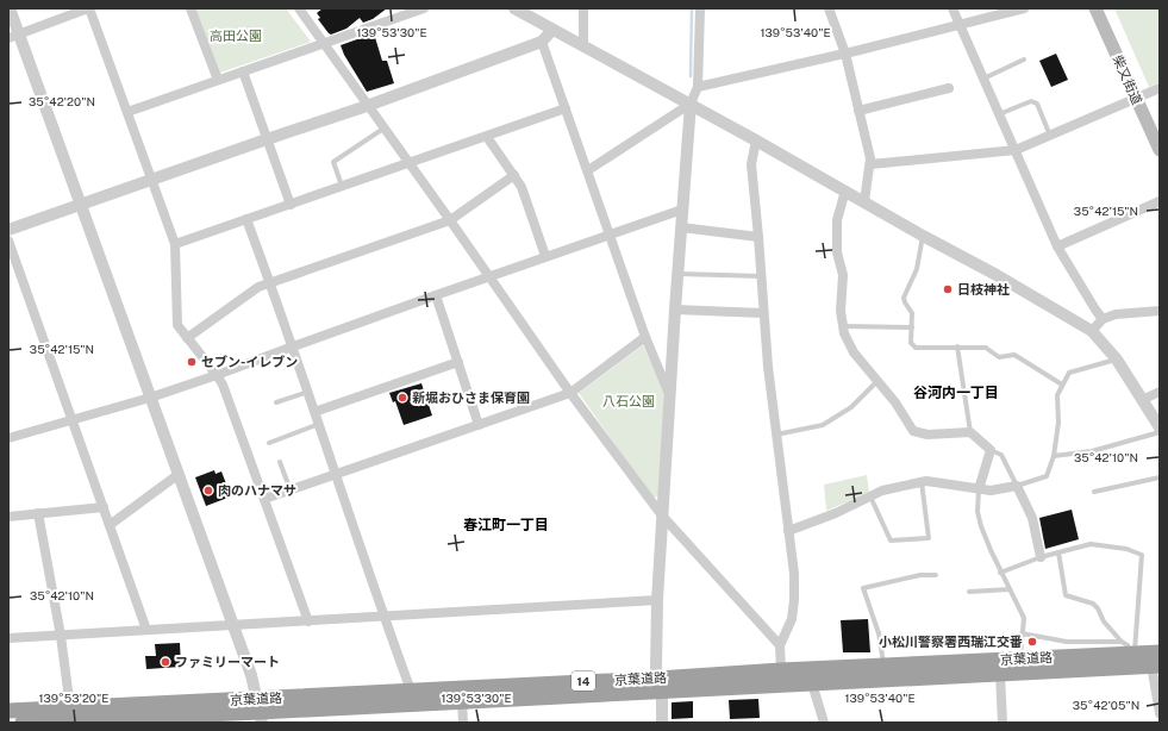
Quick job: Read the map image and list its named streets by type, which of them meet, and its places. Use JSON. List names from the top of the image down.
{
  "streets": {
    "highway": ["京葉道路", "14"],
    "main road": ["柴又街道"]
  },
  "districts": ["谷河内一丁目", "春江町一丁目"],
  "parks": ["高田公園", "八石公園"],
  "places": [
    "日枝神社",
    "セブン-イレブン",
    "新堀おひさま保育園",
    "肉のハナマサ",
    "小松川警察署西瑞江交番",
    "ファミリーマート"
  ],
  "coordinates": [
    "139°53'30\"E",
    "139°53'40\"E",
    "35°42'20\"N",
    "35°42'15\"N",
    "35°42'10\"N",
    "139°53'20\"E",
    "35°42'05\"N"
  ]
}
